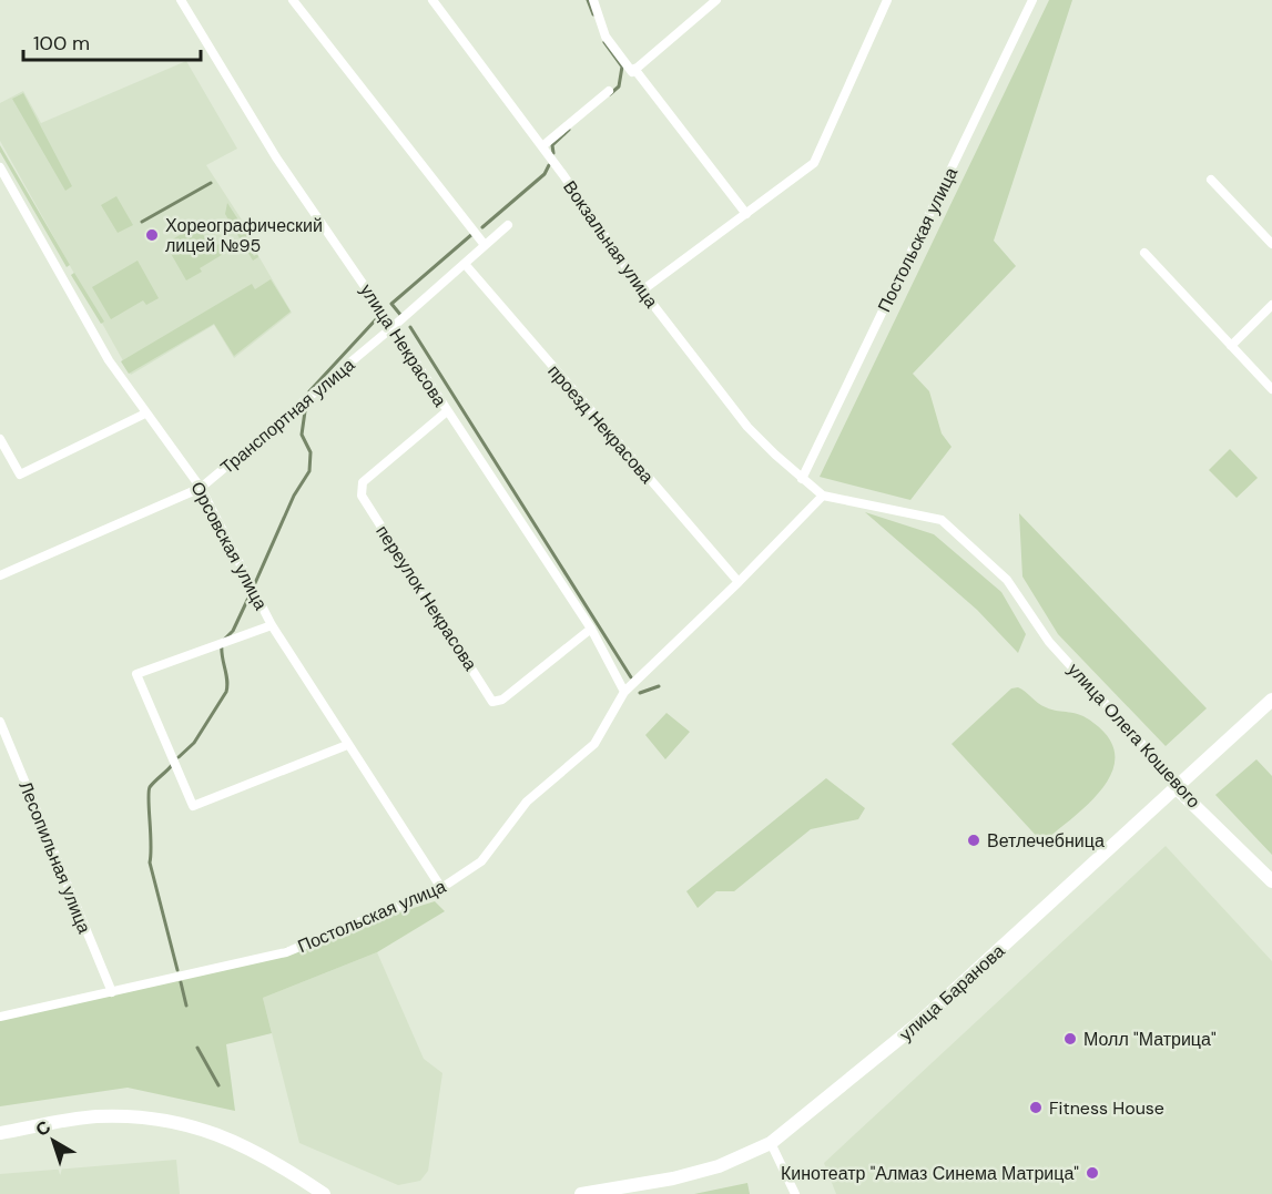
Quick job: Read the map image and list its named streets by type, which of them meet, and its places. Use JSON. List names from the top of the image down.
{
  "streets": {
    "main road": ["улица Олега Кошевого", "улица Баранова"],
    "street": [
      "Постольская улица",
      "Вокзальная улица",
      "улица Некрасова",
      "Транспортная улица",
      "проезд Некрасова",
      "Орсовская улица",
      "переулок Некрасова",
      "Лесопильная улица"
    ]
  },
  "crossings": [
    ["Постольская улица", "Вокзальная улица"],
    ["Постольская улица", "улица Некрасова"],
    ["Постольская улица", "проезд Некрасова"],
    ["Постольская улица", "Орсовская улица"],
    ["Постольская улица", "улица Олега Кошевого"],
    ["Постольская улица", "Лесопильная улица"],
    ["Вокзальная улица", "улица Олега Кошевого"],
    ["улица Некрасова", "Транспортная улица"],
    ["улица Некрасова", "переулок Некрасова"],
    ["Транспортная улица", "проезд Некрасова"],
    ["Транспортная улица", "Орсовская улица"],
    ["улица Олега Кошевого", "улица Баранова"]
  ],
  "places": [
    "Хореографический лицей №95",
    "Ветлечебница",
    "Молл \"Матрица\"",
    "Fitness House",
    "Кинотеатр \"Алмаз Синема Матрица\""
  ],
  "scale_bar": "100 m",
  "north": "top left"
}
